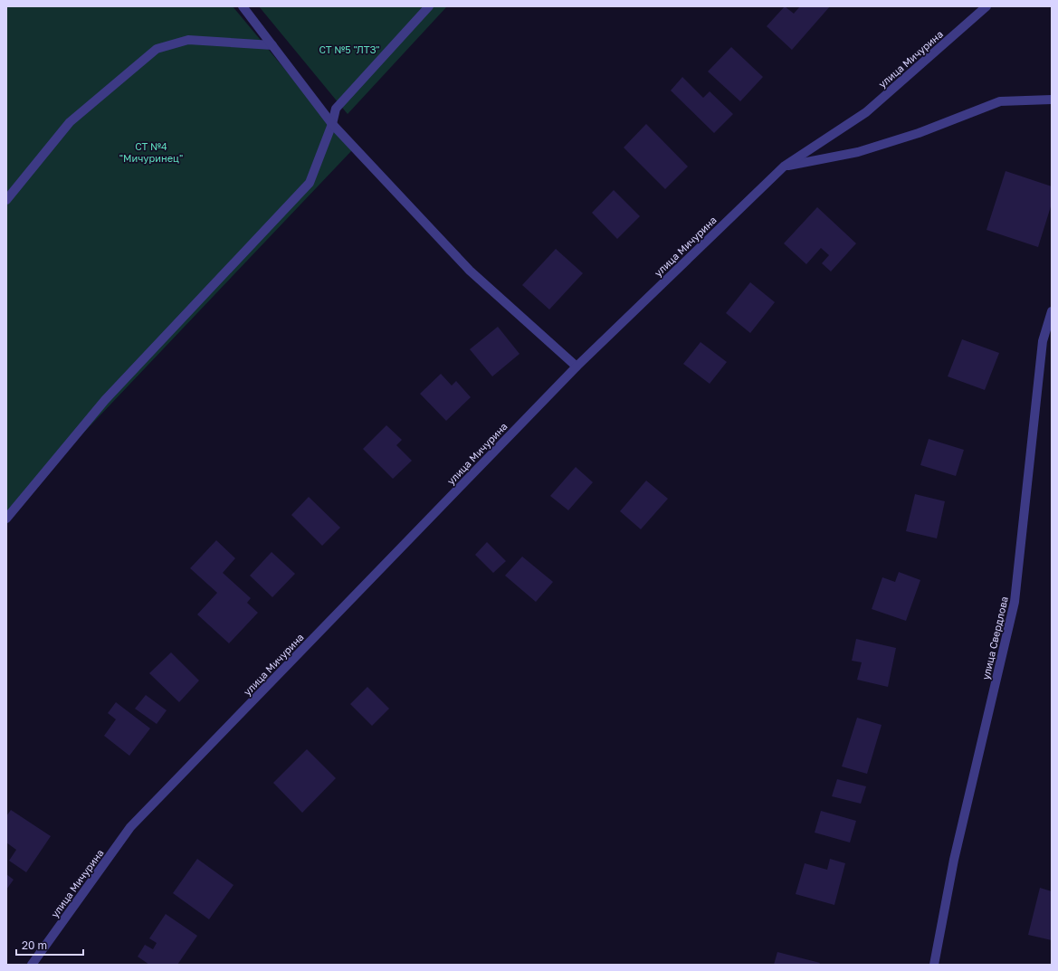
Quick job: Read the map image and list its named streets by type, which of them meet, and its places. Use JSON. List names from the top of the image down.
{
  "streets": {
    "street": ["улица Мичурина", "улица Свердлова"]
  },
  "parks": ["СТ №5 \"ЛТЗ\"", "СТ №4 \"Мичуринец\""],
  "scale_bar": "20 m"
}
